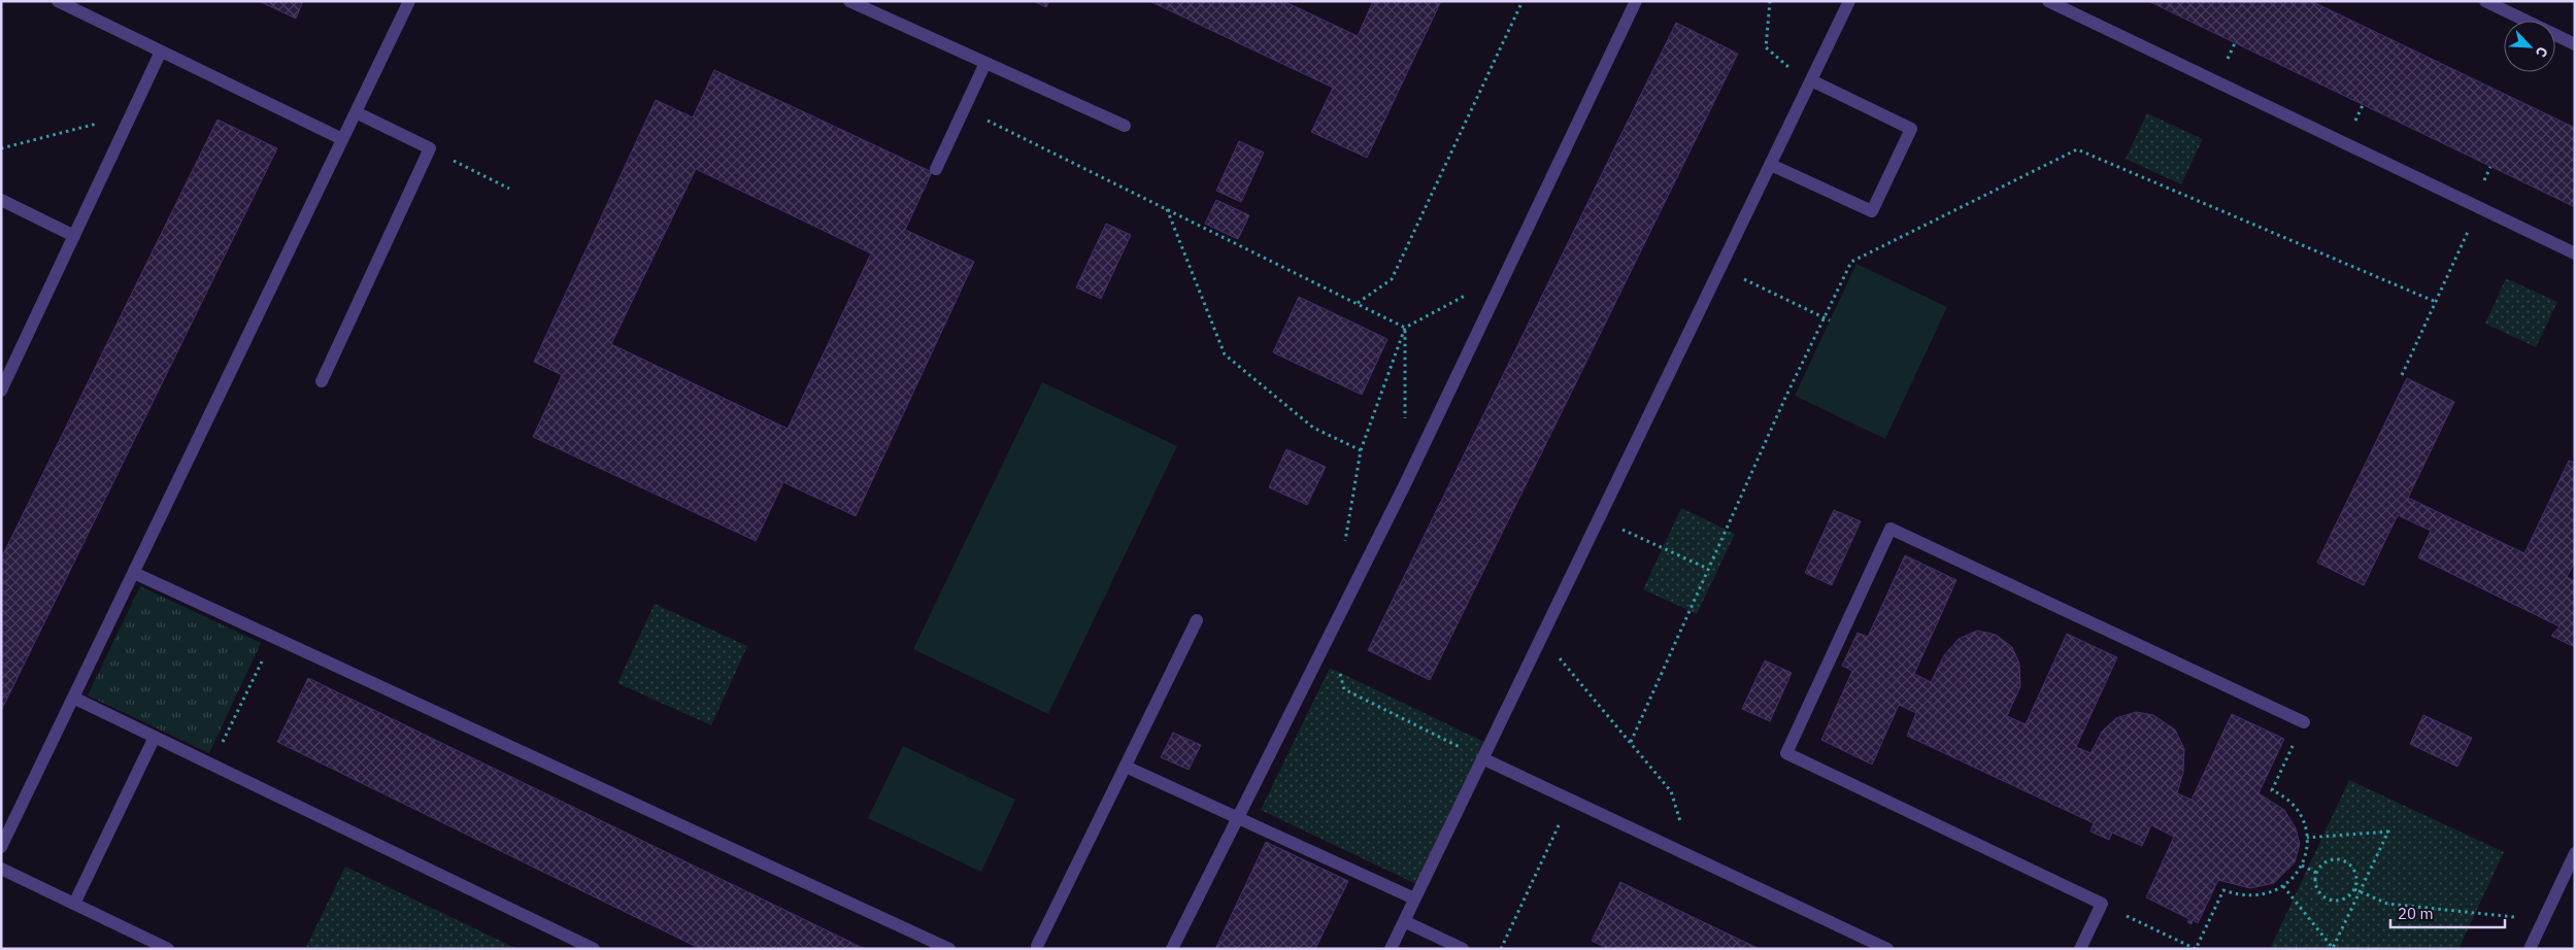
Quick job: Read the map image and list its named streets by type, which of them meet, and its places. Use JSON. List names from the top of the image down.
{
  "scale_bar": "20 m",
  "north": "bottom right"
}
